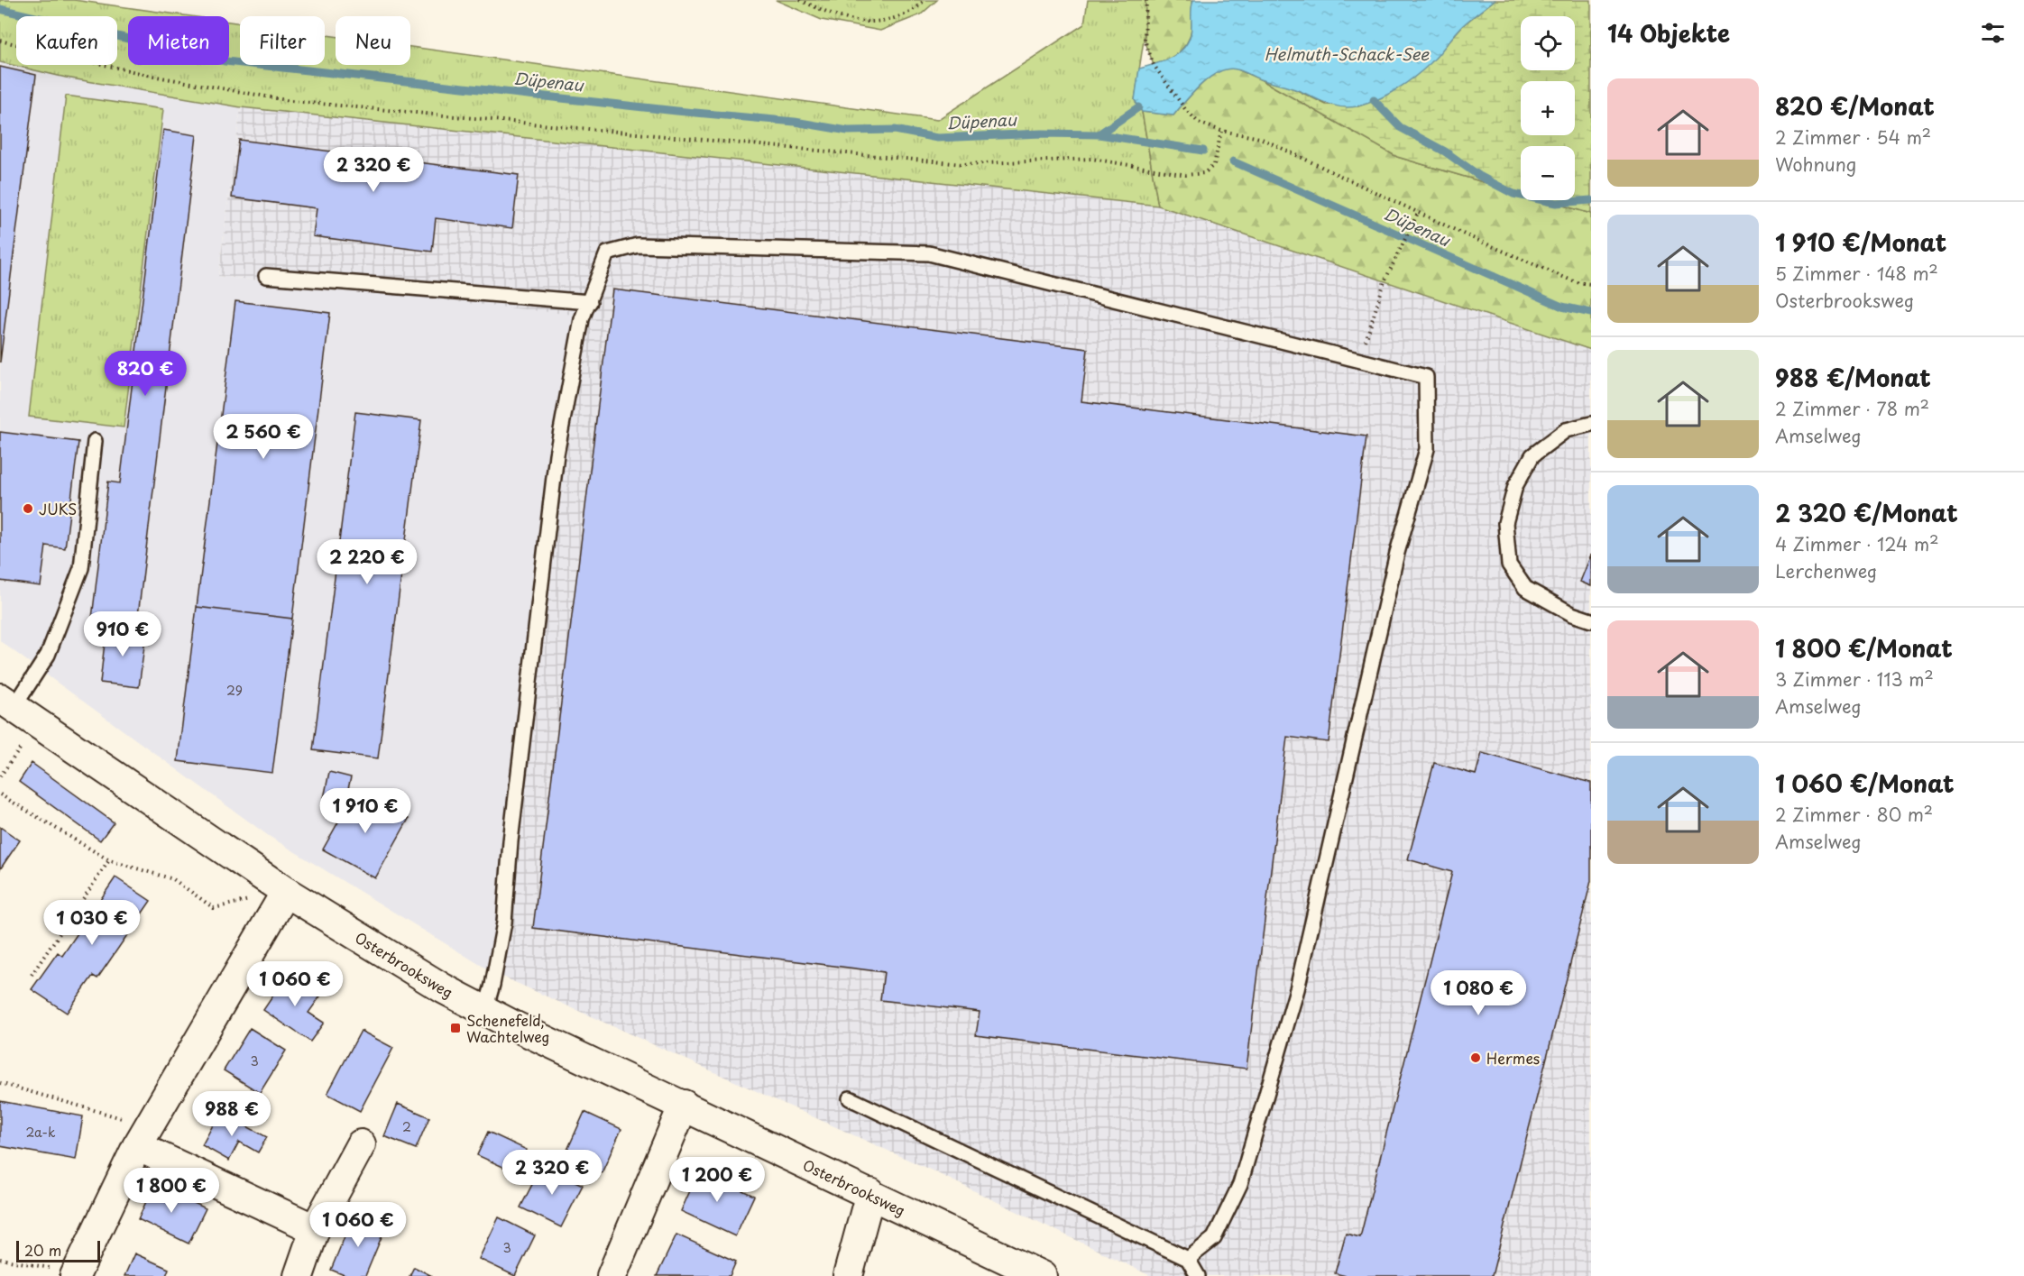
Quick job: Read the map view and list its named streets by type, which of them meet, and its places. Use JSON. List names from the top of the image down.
{
  "streets": {
    "street": ["Osterbrooksweg"]
  },
  "water": ["Helmuth-Schack-See", "Düpenau"],
  "places": {
    "other": ["JUKS", "Hermes"],
    "transit": ["Schenefeld, Wachtelweg"]
  },
  "house_numbers": [
    "29",
    "3",
    "2",
    "2a-k",
    "3"
  ],
  "scale_bar": "20 m",
  "page": {
    "heading": "14 Objekte",
    "map_buttons": ["+", "−"],
    "chip": [
      "Kaufen",
      "Mieten",
      "Filter",
      "Neu"
    ],
    "list": [
      {
        "name": "820 €/Monat",
        "note": "2 Zimmer · 54 m² · Wohnung"
      },
      {
        "name": "1 910 €/Monat",
        "note": "5 Zimmer · 148 m² · Osterbrooksweg"
      },
      {
        "name": "988 €/Monat",
        "note": "2 Zimmer · 78 m² · Amselweg"
      },
      {
        "name": "2 320 €/Monat",
        "note": "4 Zimmer · 124 m² · Lerchenweg"
      },
      {
        "name": "1 800 €/Monat",
        "note": "3 Zimmer · 113 m² · Amselweg"
      },
      {
        "name": "1 060 €/Monat",
        "note": "2 Zimmer · 80 m² · Amselweg"
      }
    ],
    "price": [
      "2 320 €",
      "820 €",
      "2 560 €",
      "2 220 €",
      "910 €",
      "1 910 €",
      "1 030 €",
      "1 060 €",
      "1 080 €",
      "988 €",
      "2 320 €",
      "1 200 €",
      "1 800 €",
      "1 060 €"
    ],
    "scale": "20 m"
  }
}
